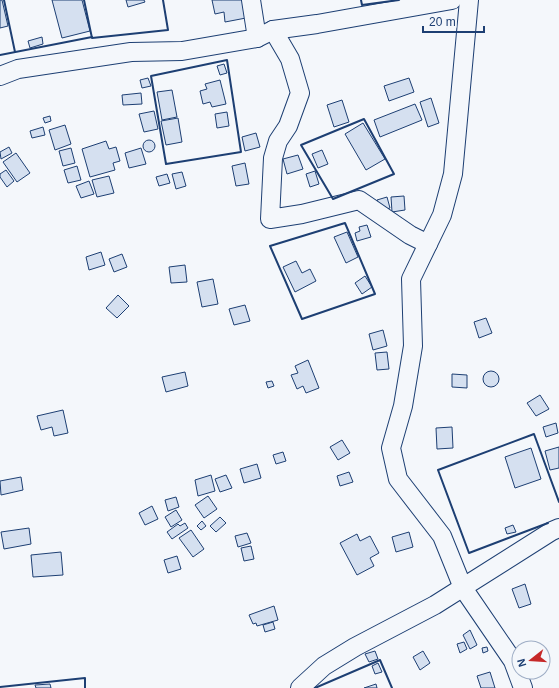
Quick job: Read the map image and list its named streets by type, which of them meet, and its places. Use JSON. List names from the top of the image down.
{
  "scale_bar": "20 m",
  "north": "left"
}
